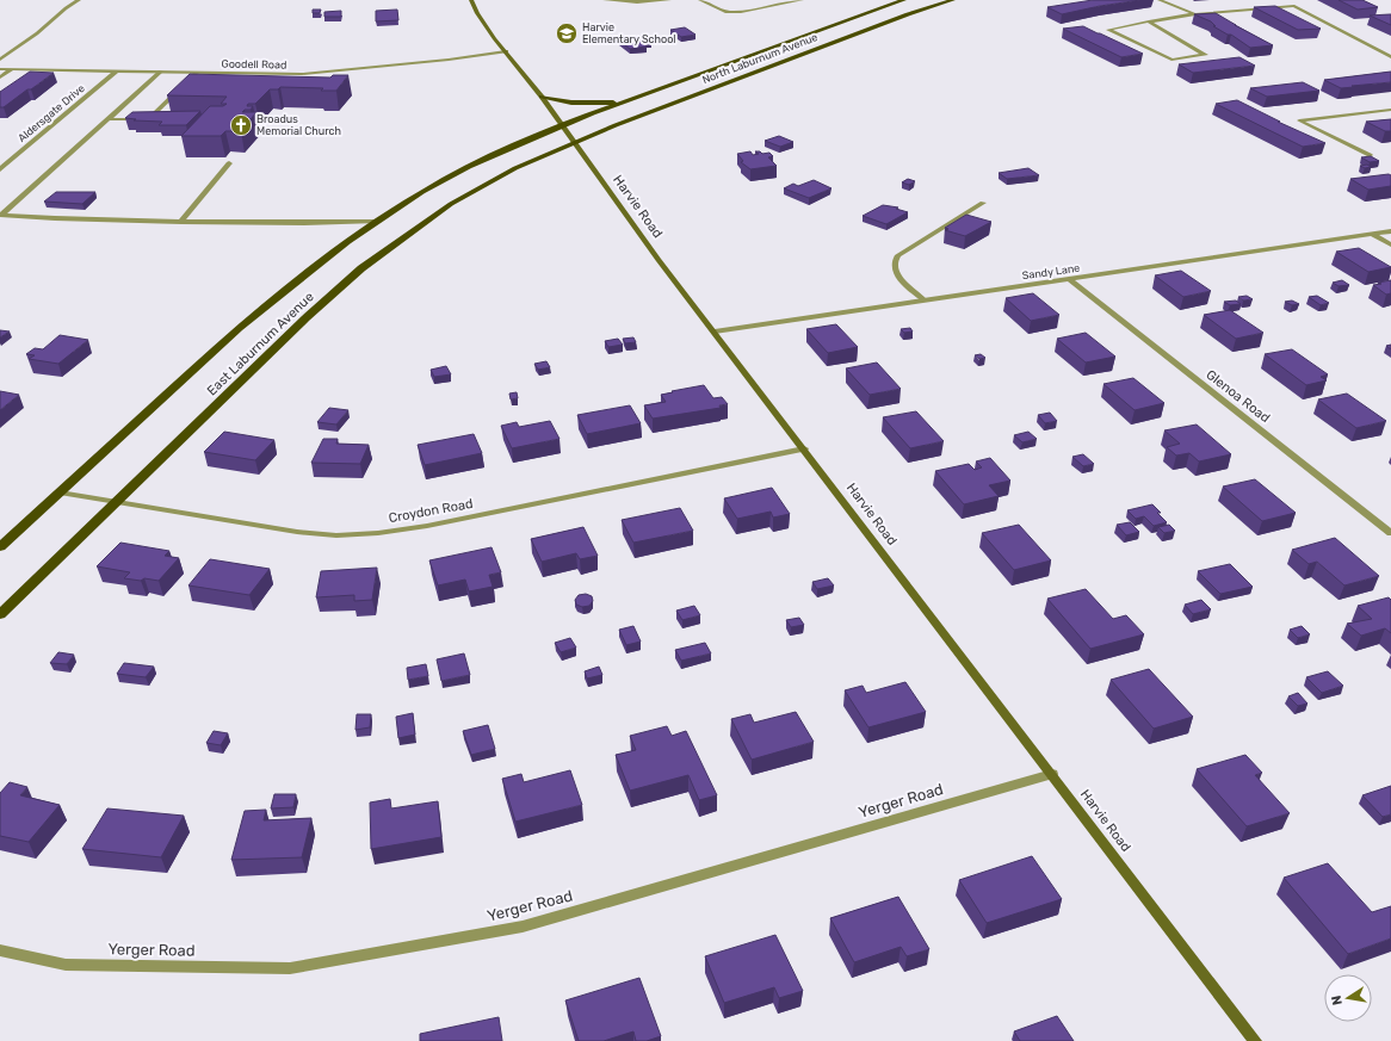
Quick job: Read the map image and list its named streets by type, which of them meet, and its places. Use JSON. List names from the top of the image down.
{
  "streets": {
    "main road": ["North Laburnum Avenue", "East Laburnum Avenue"],
    "street": [
      "Goodell Road",
      "Aldersgate Drive",
      "Harvie Road",
      "Sandy Lane",
      "Glenoa Road",
      "Croydon Road",
      "Yerger Road"
    ]
  },
  "crossings": [
    ["North Laburnum Avenue", "Harvie Road"],
    ["North Laburnum Avenue", "East Laburnum Avenue"],
    ["Goodell Road", "Aldersgate Drive"],
    ["Goodell Road", "Harvie Road"],
    ["Harvie Road", "Sandy Lane"],
    ["Harvie Road", "East Laburnum Avenue"],
    ["Harvie Road", "Croydon Road"],
    ["Harvie Road", "Yerger Road"],
    ["Sandy Lane", "Glenoa Road"],
    ["East Laburnum Avenue", "Croydon Road"]
  ],
  "places": {
    "school or university": ["Harvie Elementary School"],
    "church": ["Broadus Memorial Church"]
  },
  "north": "left"
}
